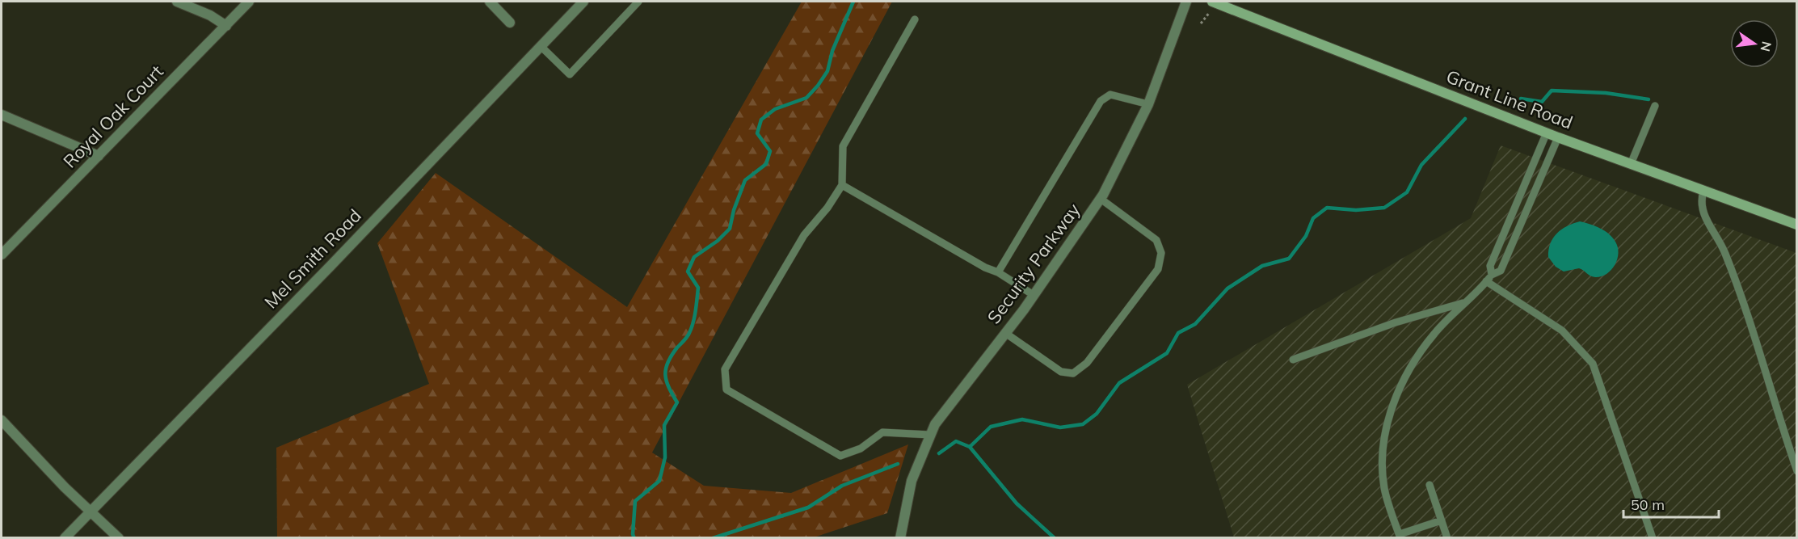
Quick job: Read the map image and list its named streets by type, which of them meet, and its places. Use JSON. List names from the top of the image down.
{
  "streets": {
    "main road": ["Grant Line Road"],
    "street": ["Royal Oak Court", "Mel Smith Road", "Security Parkway"]
  },
  "scale_bar": "50 m",
  "north": "right"
}
